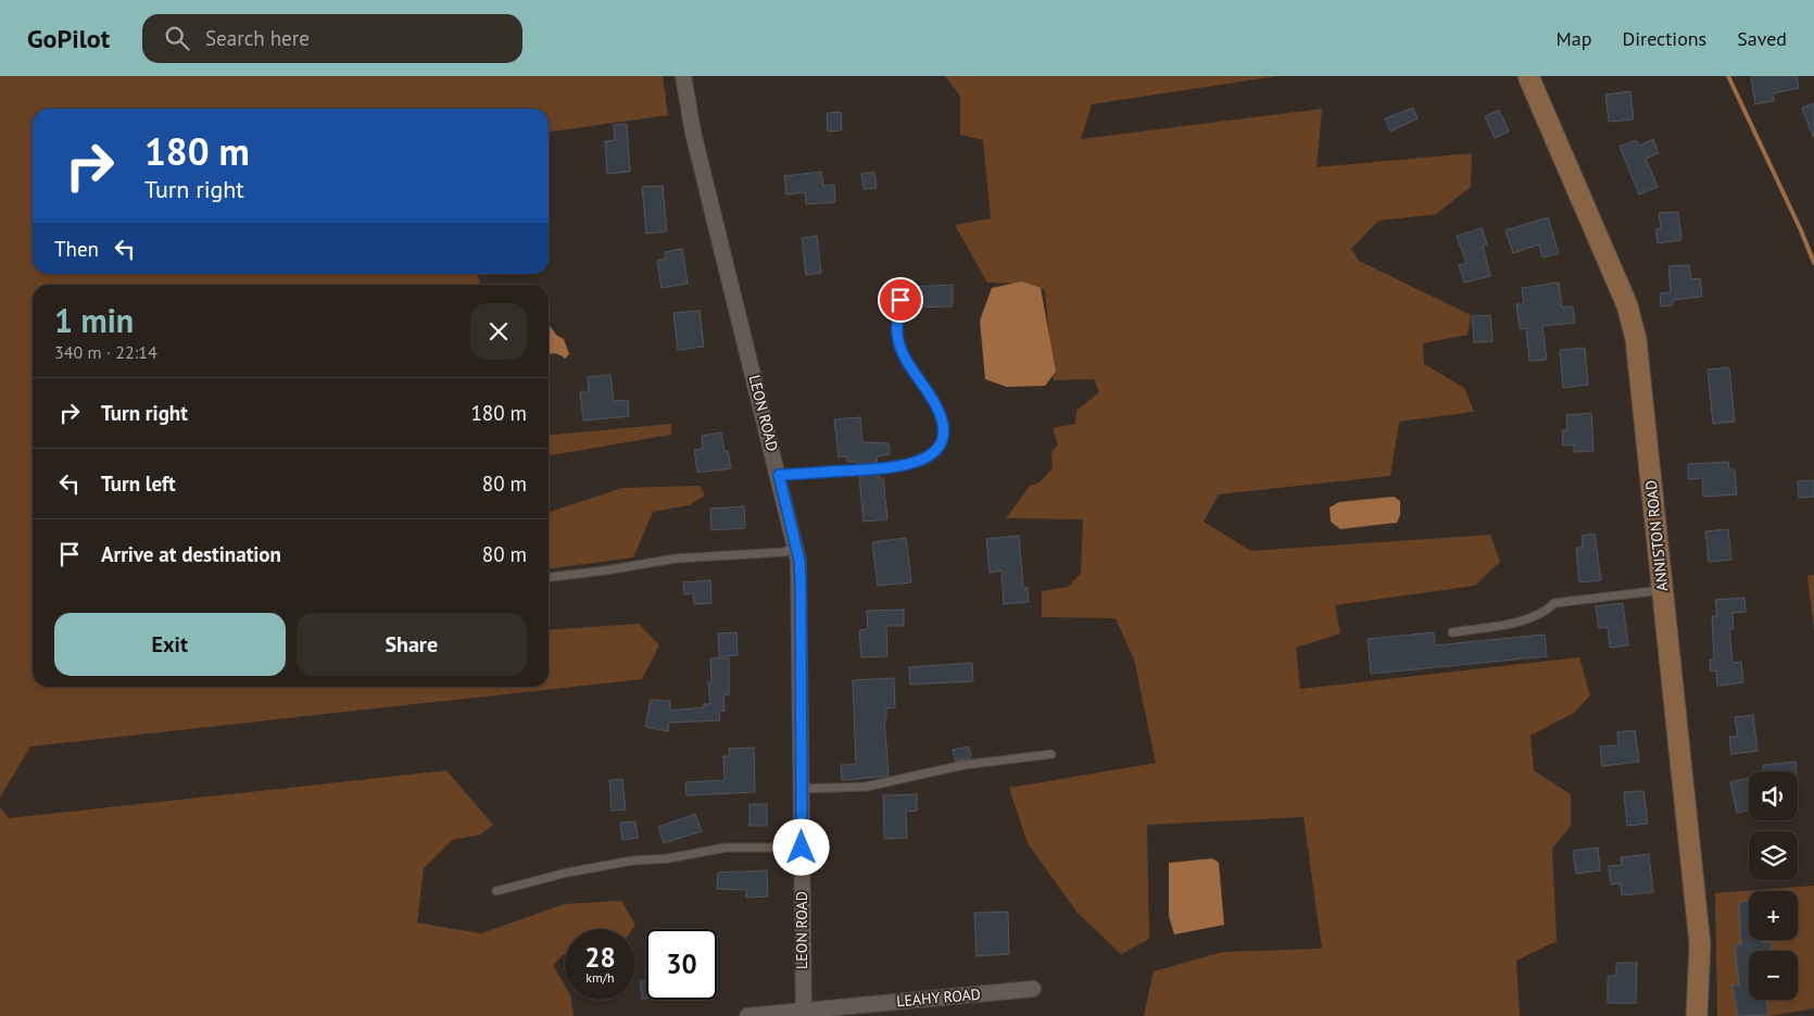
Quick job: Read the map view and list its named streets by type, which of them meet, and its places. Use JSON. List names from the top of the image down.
{
  "streets": {
    "street": ["LEON ROAD", "ANNISTON ROAD", "LEAHY ROAD"]
  },
  "crossings": [
    ["LEON ROAD", "LEAHY ROAD"]
  ],
  "page": {
    "header": "GoPilot",
    "search": "Search here",
    "nav": ["Map", "Directions", "Saved"],
    "turn": ["180 m", "Turn right"],
    "then": "Then",
    "heading": ["1 min", "340 m · 22:14"],
    "list": [
      {
        "name": "Turn right",
        "value": "180 m"
      },
      {
        "name": "Turn left",
        "value": "80 m"
      },
      {
        "name": "Arrive at destination",
        "value": "80 m"
      }
    ],
    "buttons": ["Exit", "Share"],
    "map_buttons": ["+", "−"],
    "speed": "28 km/h",
    "limit": "30"
  }
}
